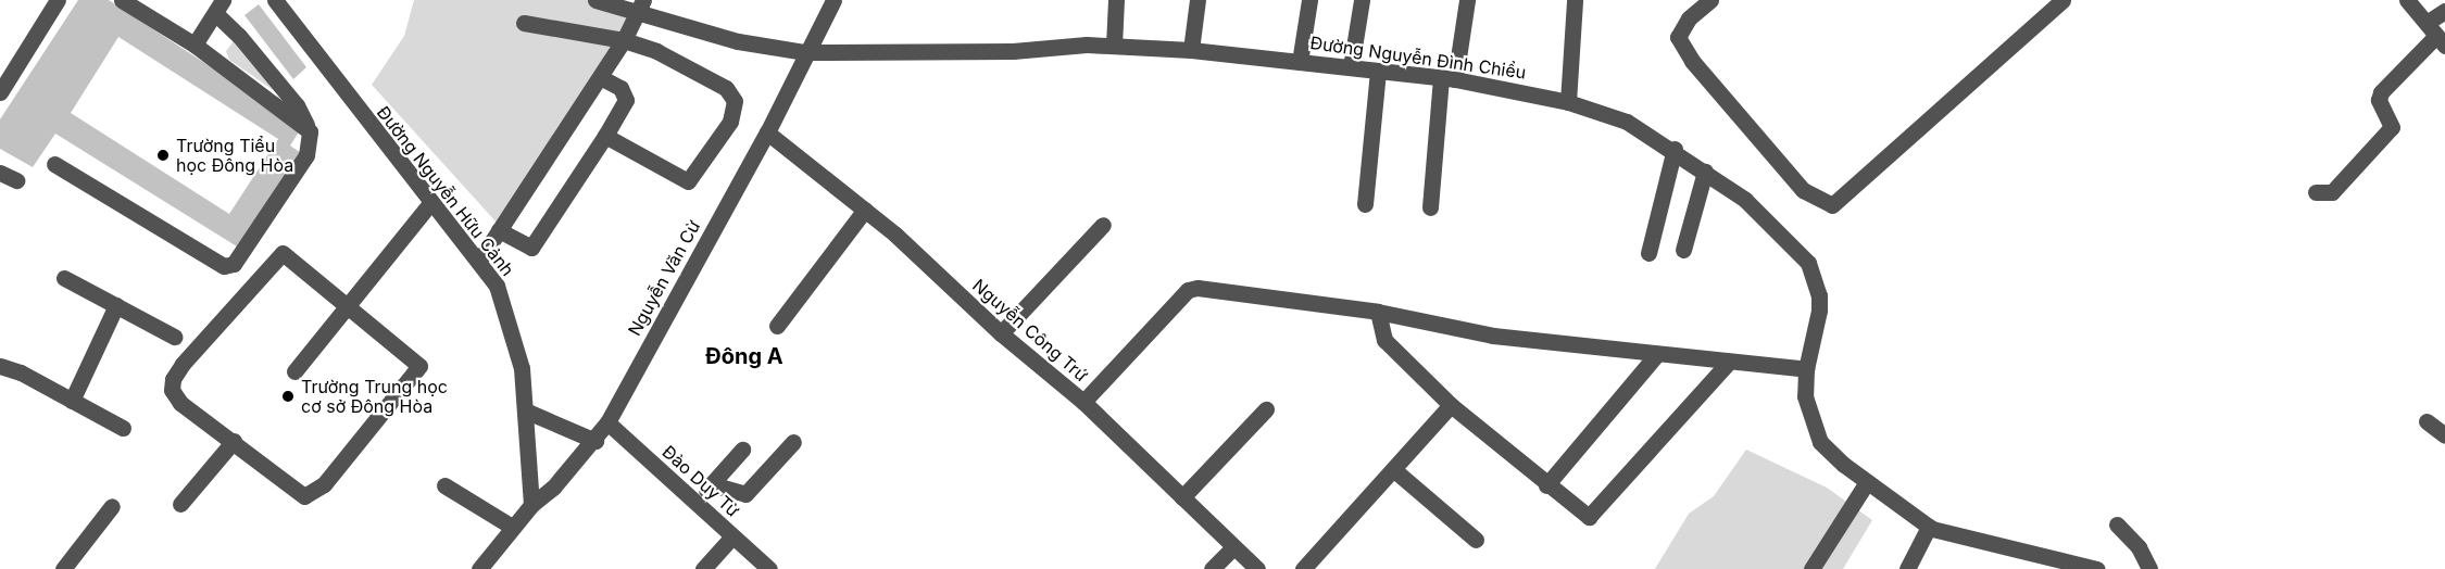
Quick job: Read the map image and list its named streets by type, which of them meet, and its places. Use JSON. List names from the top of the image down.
{
  "streets": {
    "street": [
      "Đường Nguyễn Đình Chiểu",
      "Đường Nguyễn Hữu Cảnh",
      "Nguyễn Văn Cừ",
      "Nguyễn Công Trứ",
      "Đào Duy Từ"
    ]
  },
  "crossings": [
    ["Đường Nguyễn Đình Chiểu", "Nguyễn Văn Cừ"],
    ["Đường Nguyễn Hữu Cảnh", "Nguyễn Văn Cừ"],
    ["Nguyễn Văn Cừ", "Nguyễn Công Trứ"],
    ["Nguyễn Văn Cừ", "Đào Duy Từ"]
  ],
  "districts": ["Đông A"],
  "places": ["Trường Tiểu học Đông Hòa", "Trường Trung học cơ sở Đông Hòa"]
}
